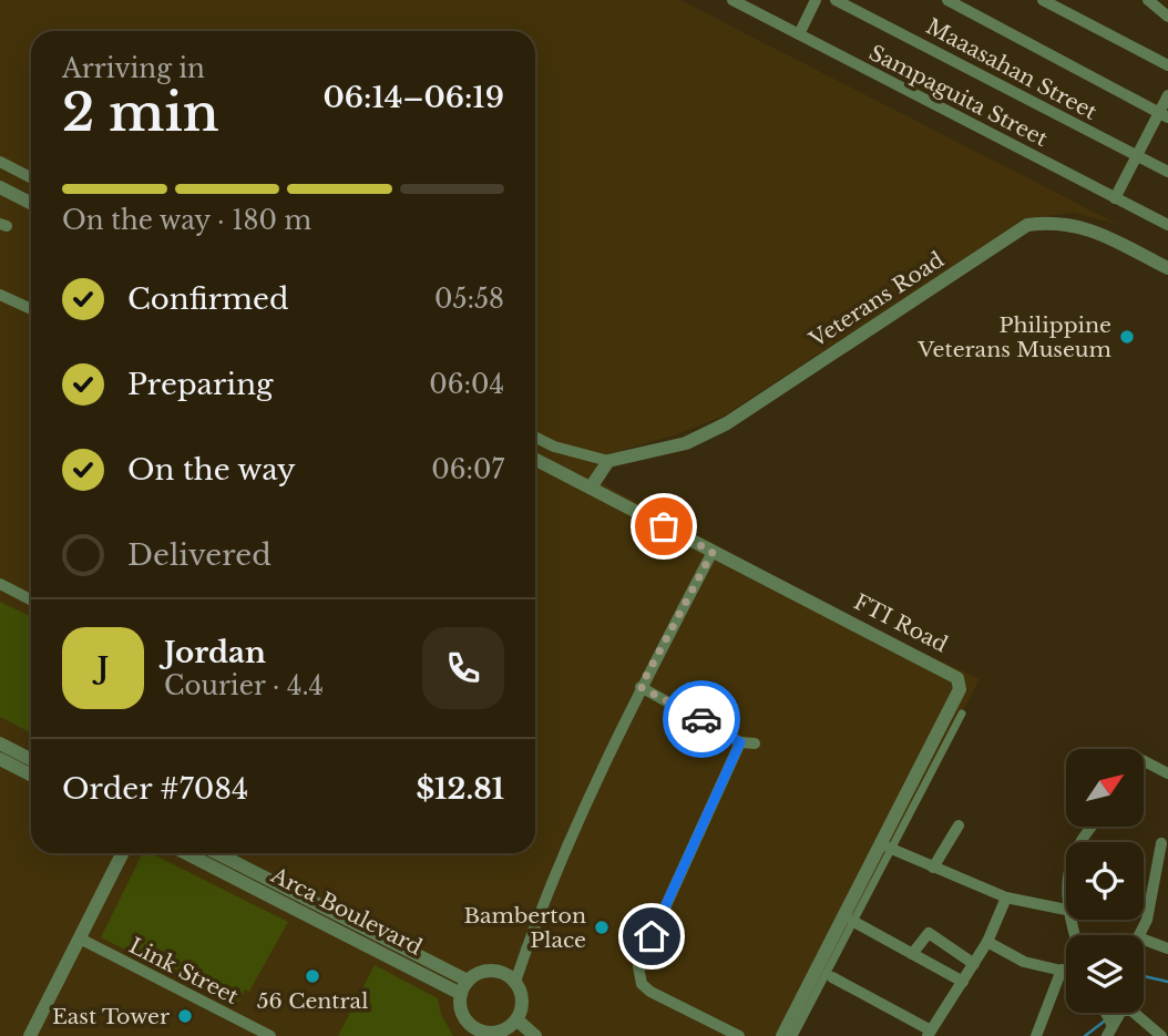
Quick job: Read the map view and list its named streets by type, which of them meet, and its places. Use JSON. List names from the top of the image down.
{
  "streets": {
    "street": [
      "Maaasahan Street",
      "Sampaguita Street",
      "Veterans Road",
      "FTI Road",
      "Arca Boulevard",
      "Link Street"
    ]
  },
  "places": [
    "Philippine Veterans Museum",
    "Bamberton Place",
    "56 Central",
    "East Tower"
  ],
  "north": "top right",
  "page": {
    "heading": ["2 min", "Arriving in", "06:14–06:19"],
    "panel": [
      "Jordan",
      "Courier · 4.4",
      "Order #7084",
      "$12.81"
    ],
    "bar": "On the way · 180 m",
    "list": [
      ["Confirmed", "05:58"],
      ["Preparing", "06:04"],
      ["On the way", "06:07"],
      "Delivered"
    ],
    "round": "J"
  }
}
